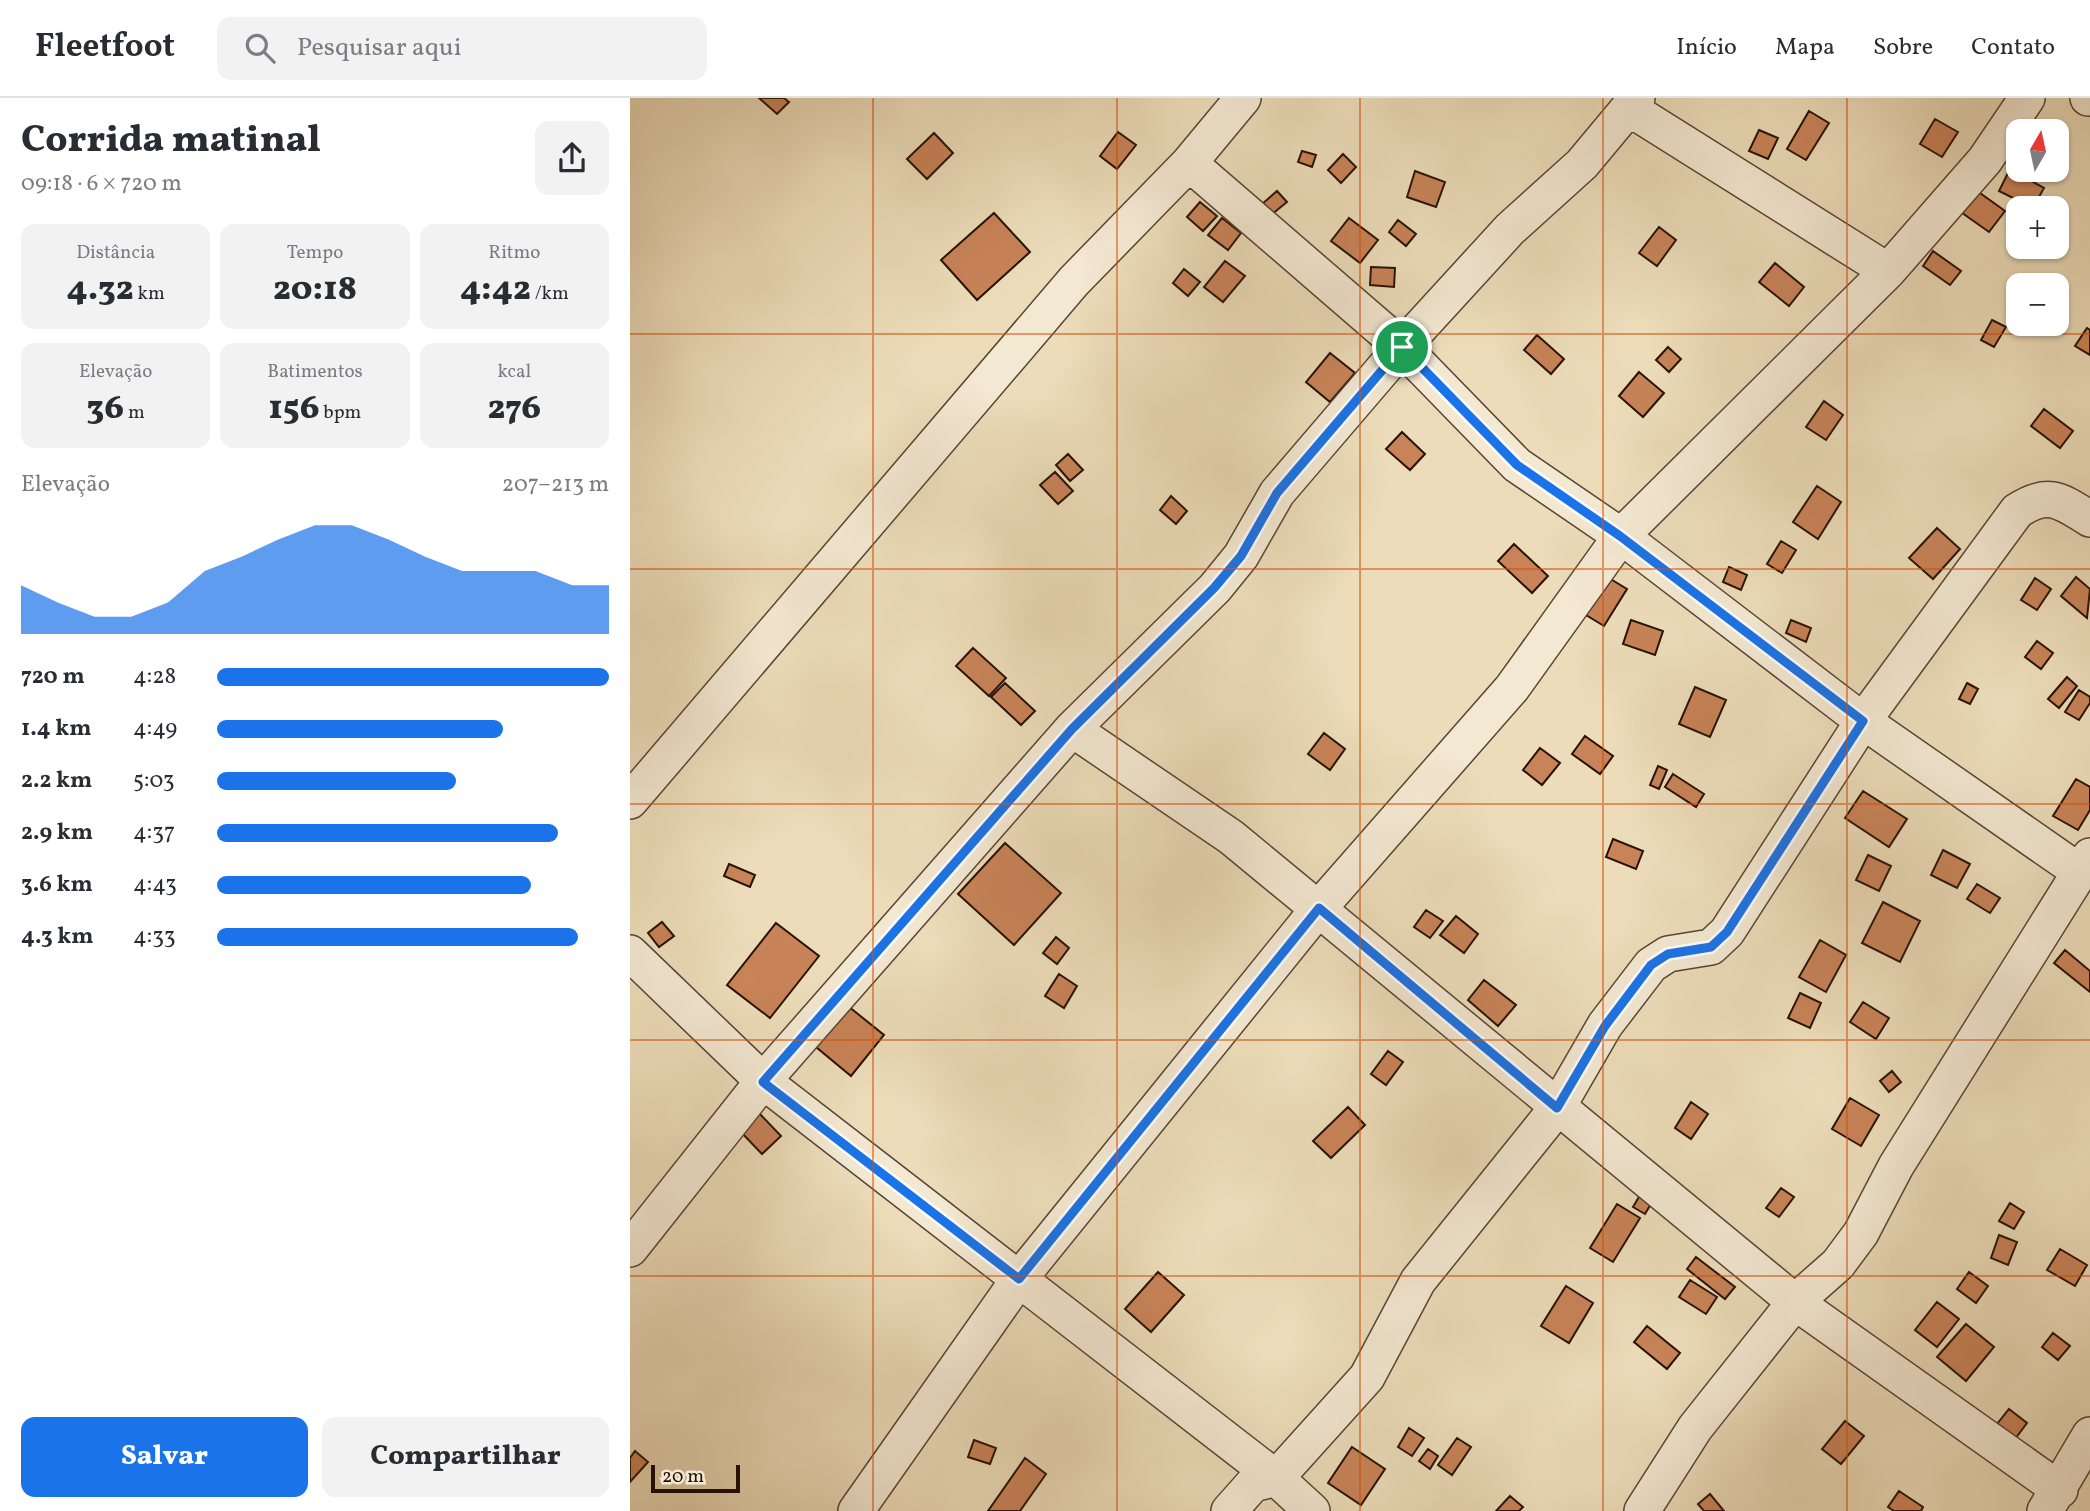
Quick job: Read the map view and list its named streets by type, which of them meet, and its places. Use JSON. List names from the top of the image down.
{
  "scale_bar": "20 m",
  "north": "top",
  "page": {
    "header": "Fleetfoot",
    "search": "Pesquisar aqui",
    "nav": [
      "Início",
      "Mapa",
      "Sobre",
      "Contato"
    ],
    "heading": ["Corrida matinal", "09:18 · 6 × 720 m"],
    "map_buttons": ["+", "−"],
    "stats": [
      ["Distância", "4.32 km"],
      ["Tempo", "20:18"],
      ["Ritmo", "4:42 /km"],
      ["Elevação", "36 m"],
      ["Batimentos", "156 bpm"],
      ["kcal", "276"]
    ],
    "chart": ["Elevação", "207–213 m"],
    "list": [
      {
        "name": "720 m",
        "note": "4:28"
      },
      {
        "name": "1.4 km",
        "note": "4:49"
      },
      {
        "name": "2.2 km",
        "note": "5:03"
      },
      {
        "name": "2.9 km",
        "note": "4:37"
      },
      {
        "name": "3.6 km",
        "note": "4:43"
      },
      {
        "name": "4.3 km",
        "note": "4:33"
      }
    ],
    "buttons": ["Salvar", "Compartilhar"],
    "scale": "20 m"
  }
}
